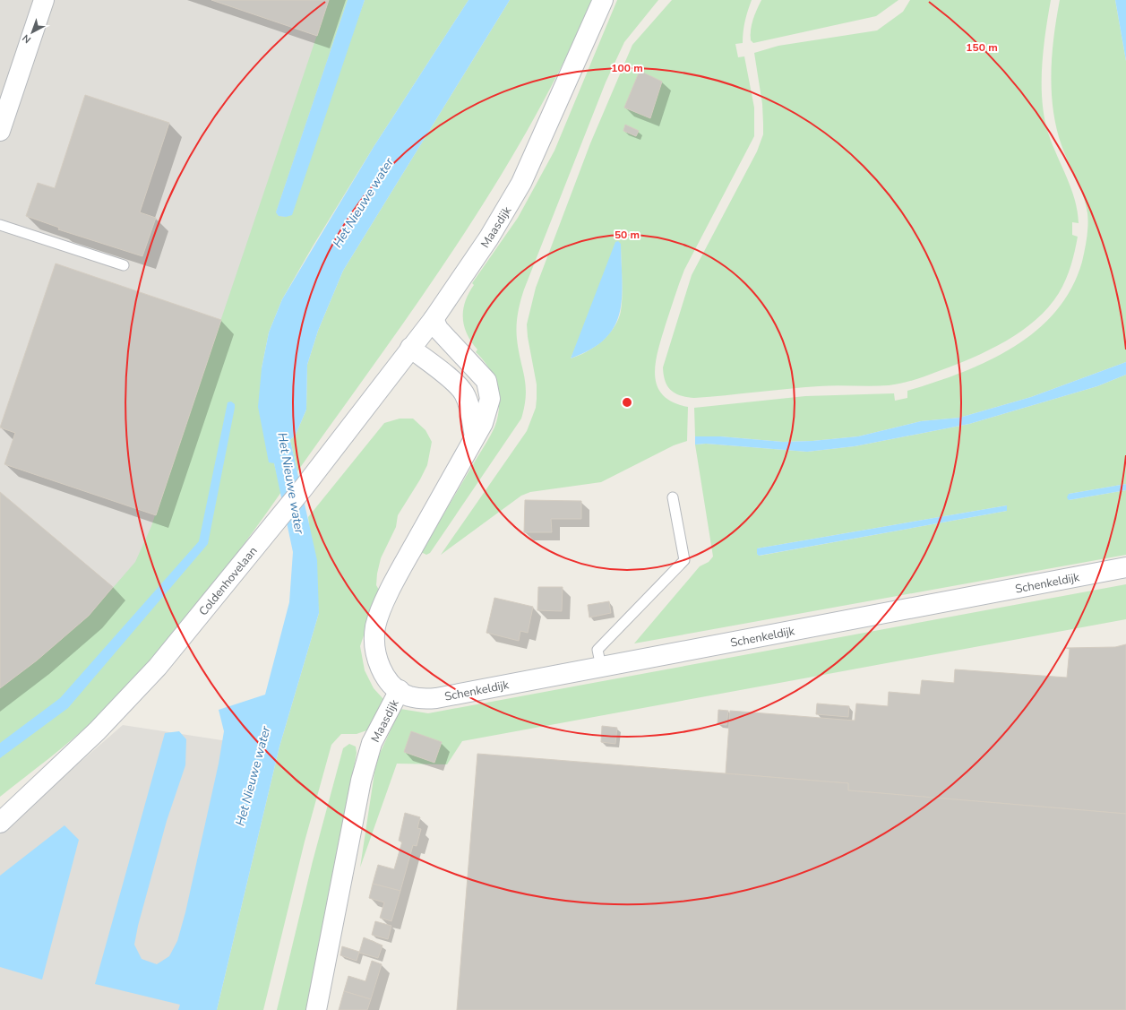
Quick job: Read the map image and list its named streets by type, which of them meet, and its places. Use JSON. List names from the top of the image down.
{
  "streets": {
    "street": ["Maasdijk", "Coldenhovelaan", "Schenkeldijk"]
  },
  "crossings": [
    ["Maasdijk", "Coldenhovelaan"],
    ["Maasdijk", "Schenkeldijk"]
  ],
  "water": ["Het Nieuwe water"],
  "north": "bottom left",
  "rings": ["150 m", "100 m", "50 m"]
}
